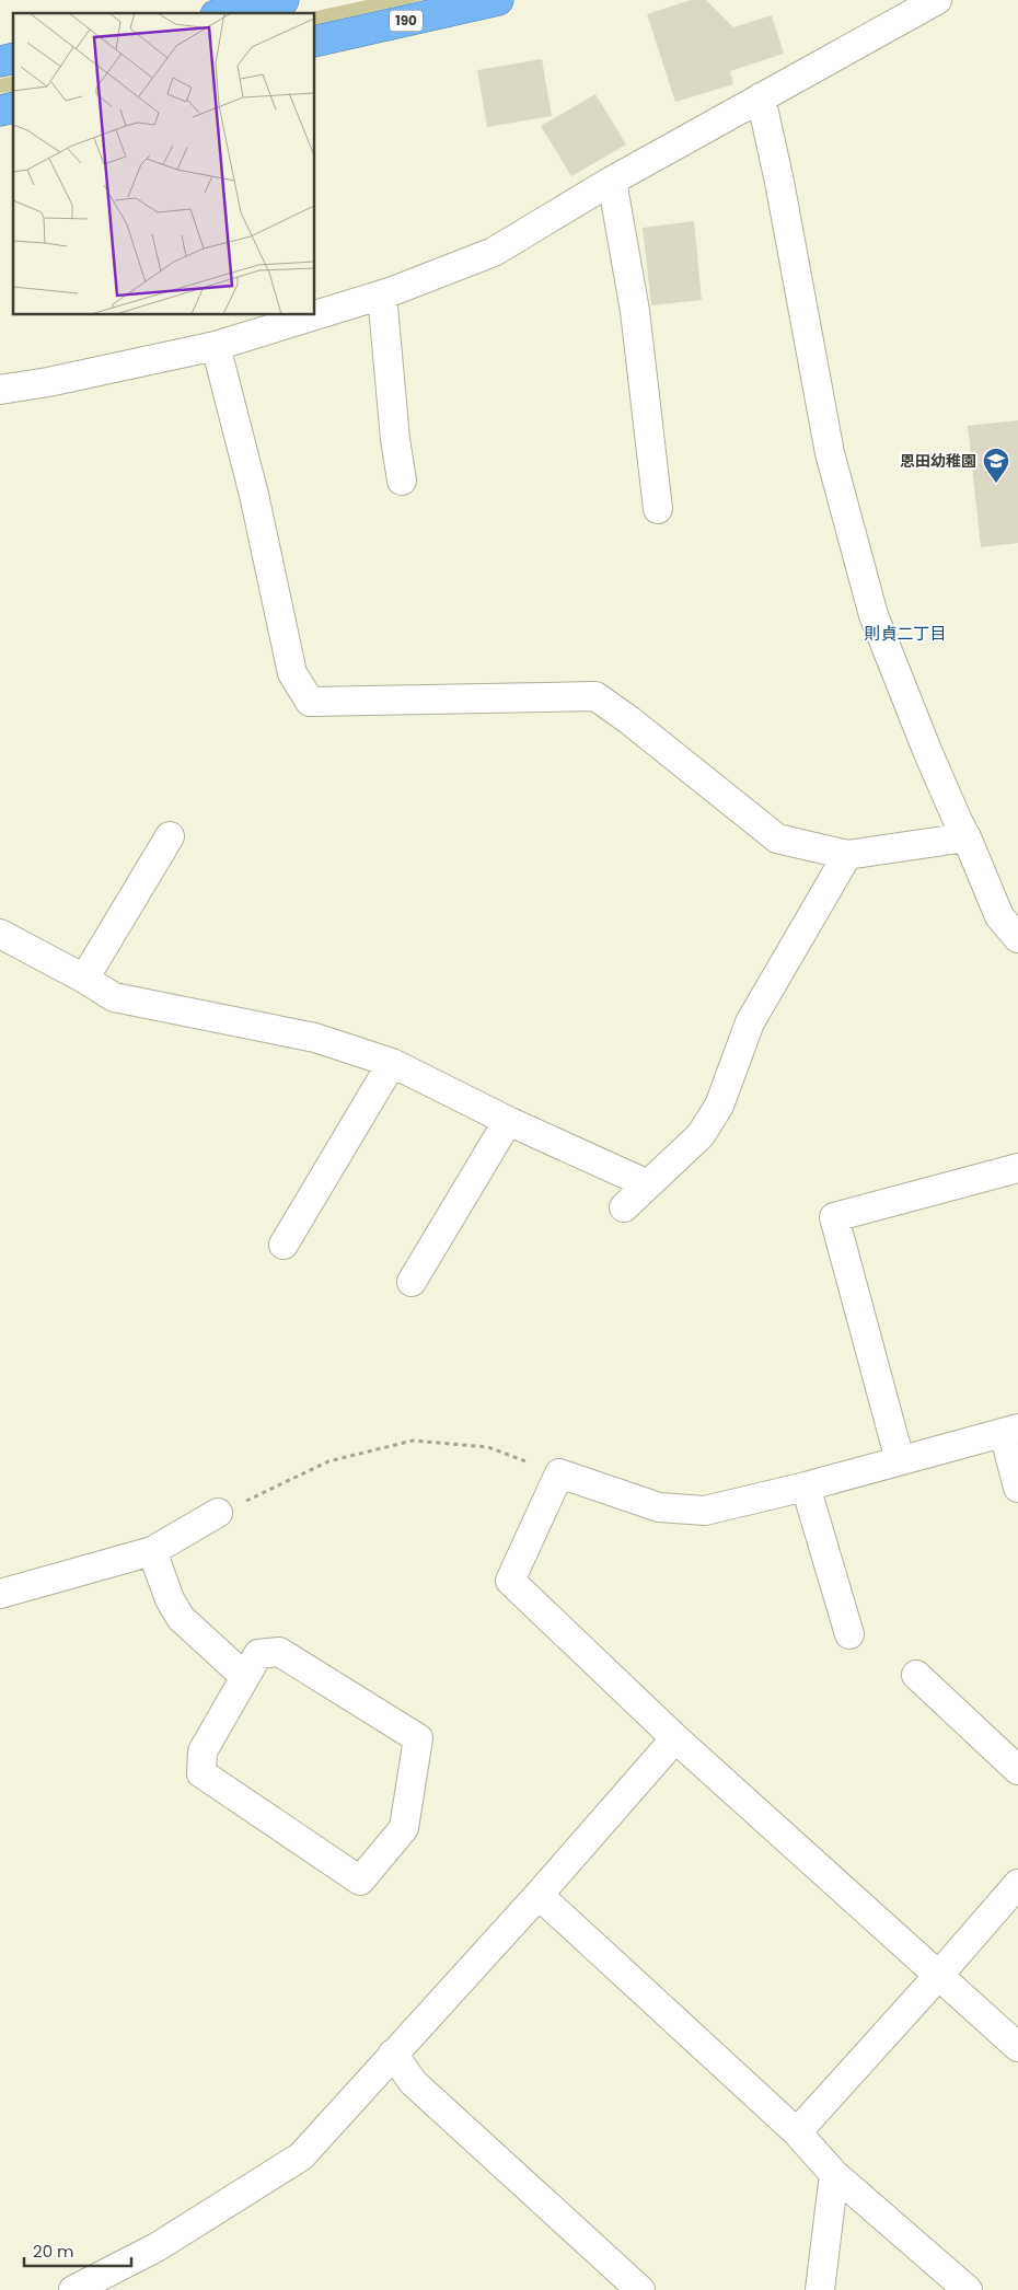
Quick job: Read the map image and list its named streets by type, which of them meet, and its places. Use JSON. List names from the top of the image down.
{
  "streets": {
    "highway": ["190"]
  },
  "districts": ["則貞二丁目"],
  "places": {
    "school or university": ["恩田幼稚園"]
  },
  "scale_bar": "20 m"
}
